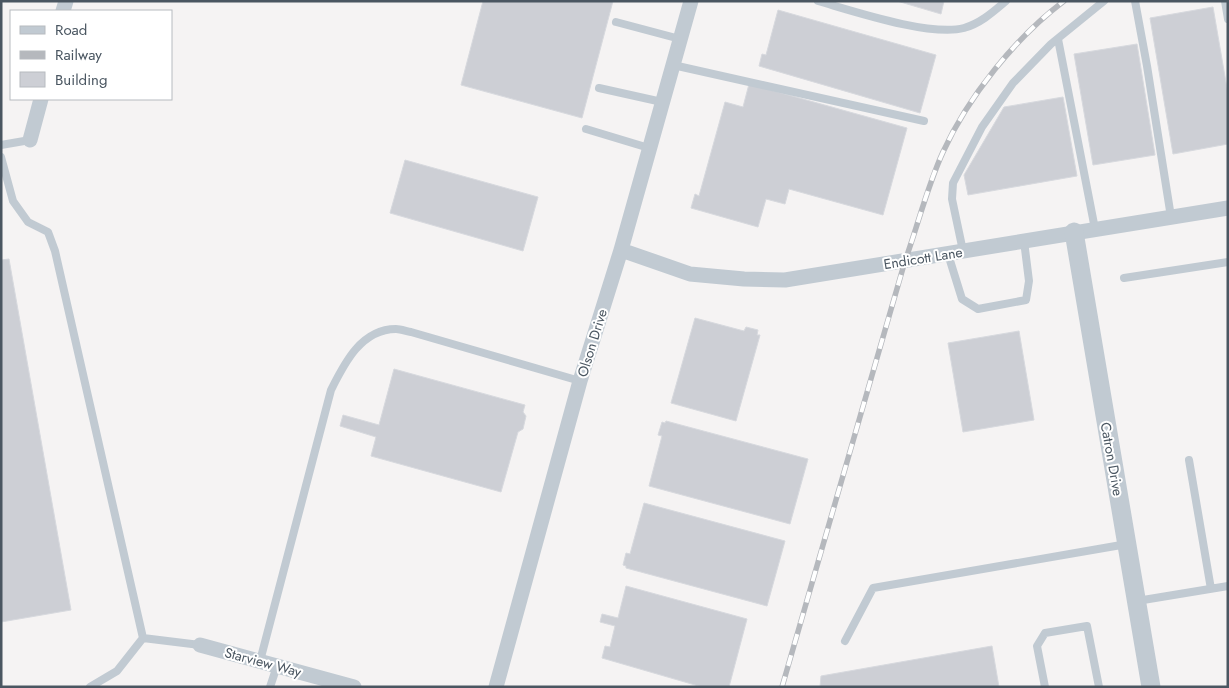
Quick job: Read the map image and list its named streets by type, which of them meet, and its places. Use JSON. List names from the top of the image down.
{
  "streets": {
    "street": [
      "Endicott Lane",
      "Olson Drive",
      "Catron Drive",
      "Starview Way"
    ]
  },
  "crossings": [
    ["Endicott Lane", "Olson Drive"],
    ["Endicott Lane", "Catron Drive"]
  ],
  "legend": ["Road", "Railway", "Building"]
}
